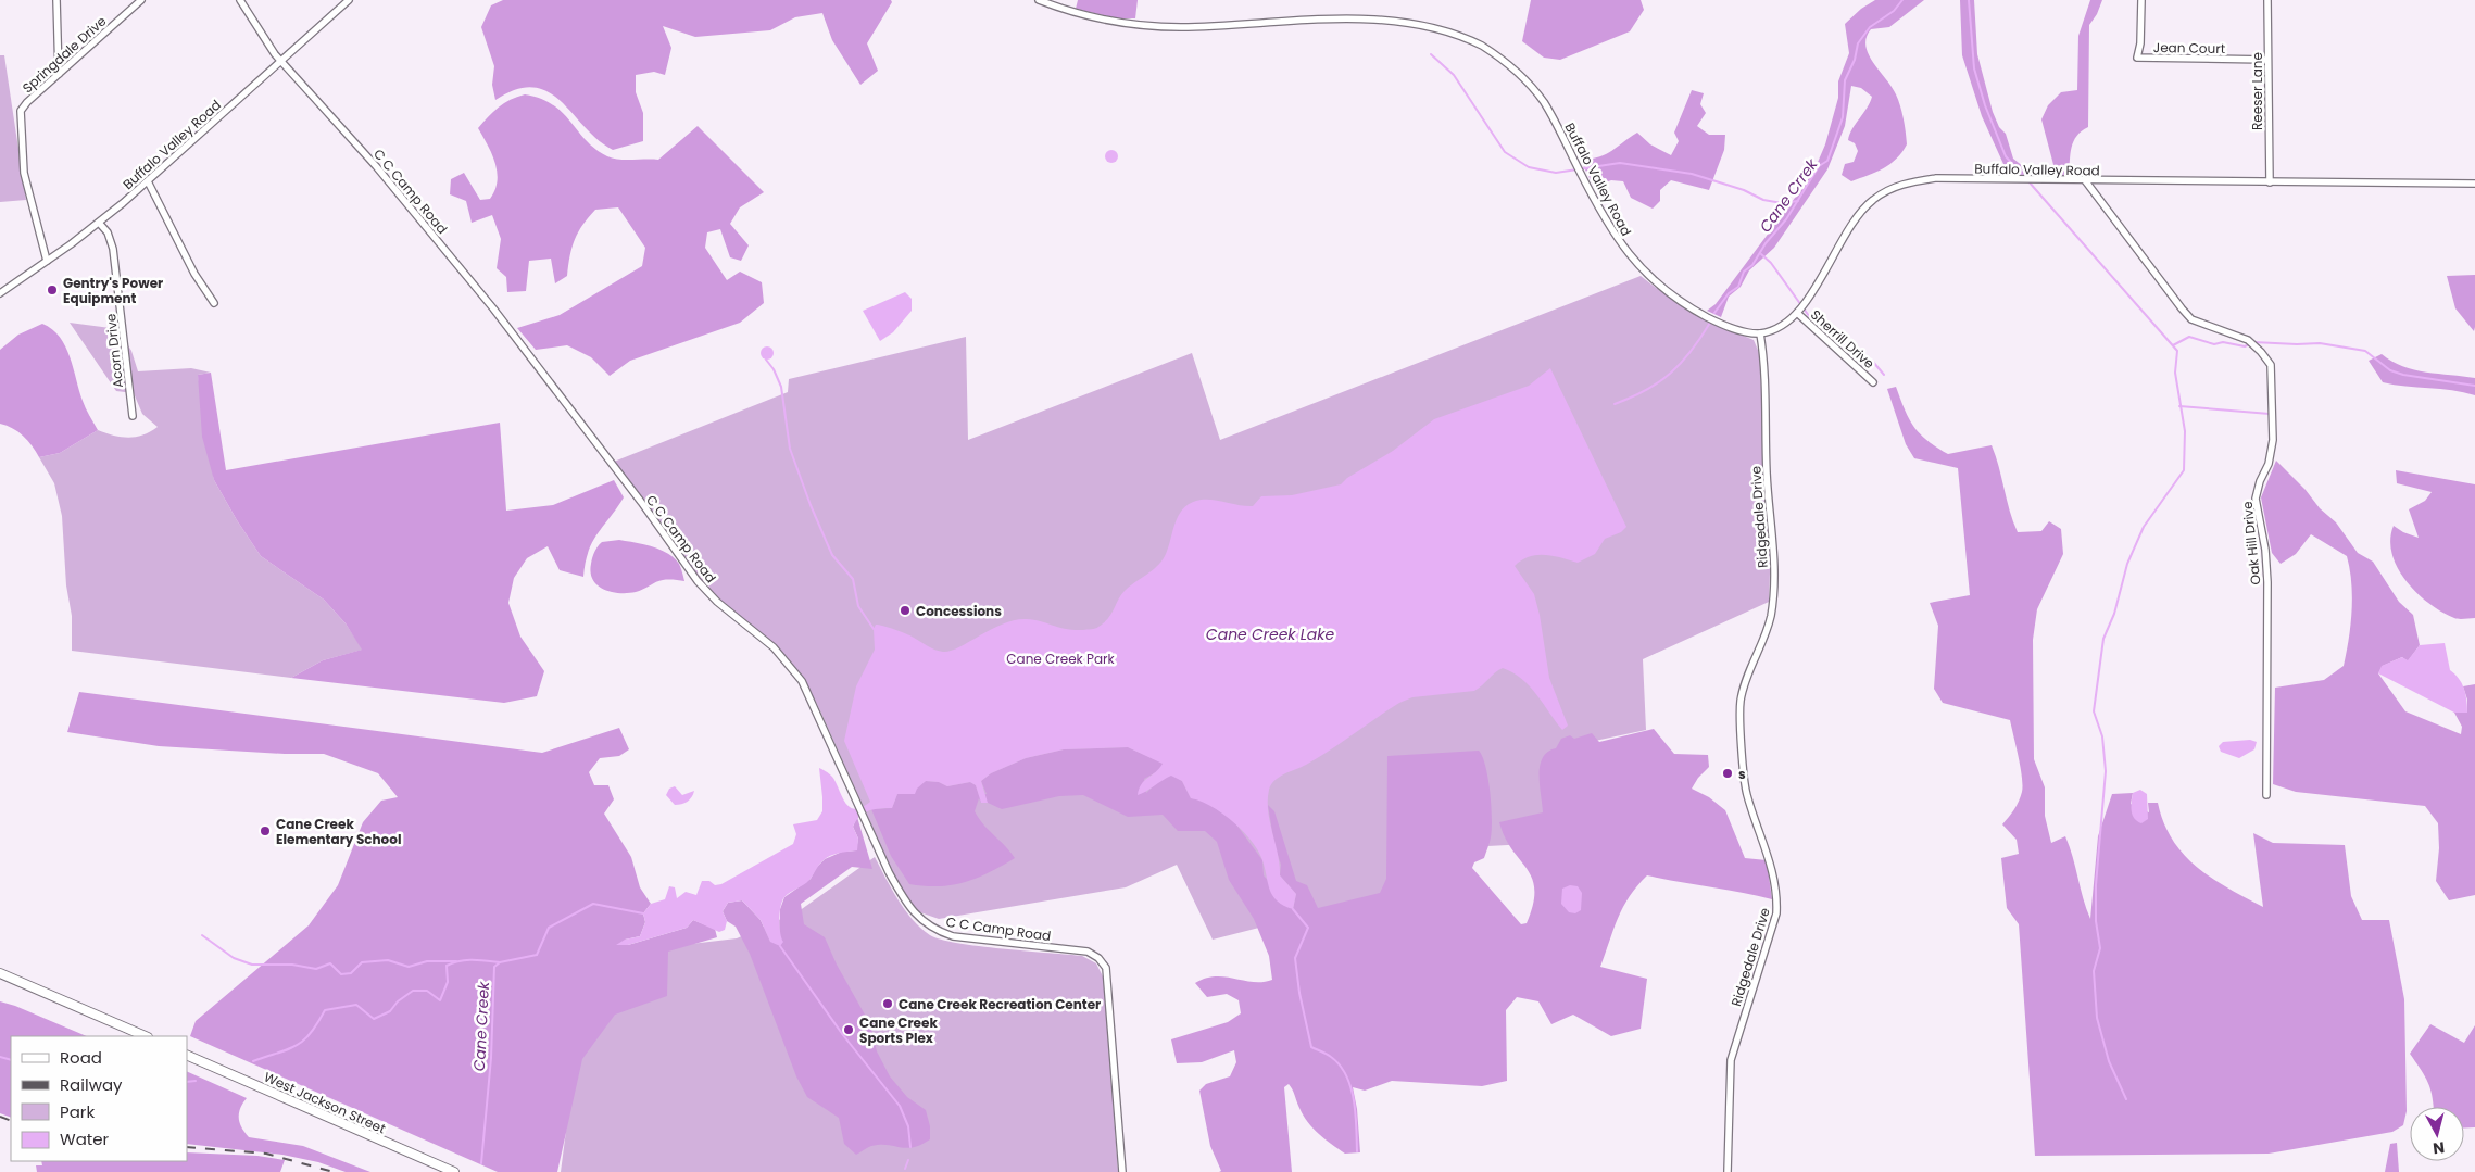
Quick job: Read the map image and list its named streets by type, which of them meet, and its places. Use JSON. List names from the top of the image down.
{
  "streets": {
    "street": [
      "Jean Court",
      "Springdale Drive",
      "Reeser Lane",
      "Buffalo Valley Road",
      "C C Camp Road",
      "Sherrill Drive",
      "Acorn Drive",
      "Ridgedale Drive",
      "Oak Hill Drive",
      "West Jackson Street"
    ]
  },
  "crossings": [
    ["Jean Court", "Reeser Lane"],
    ["Springdale Drive", "Buffalo Valley Road"],
    ["Reeser Lane", "Buffalo Valley Road"],
    ["Buffalo Valley Road", "C C Camp Road"],
    ["Buffalo Valley Road", "Sherrill Drive"],
    ["Buffalo Valley Road", "Acorn Drive"],
    ["Buffalo Valley Road", "Ridgedale Drive"],
    ["Buffalo Valley Road", "Oak Hill Drive"]
  ],
  "water": ["Cane Crrek", "Cane Creek Lake", "Cane Creek"],
  "parks": ["Cane Creek Park"],
  "places": [
    "Gentry's Power Equipment",
    "Concessions",
    "s",
    "Cane Creek Elementary School",
    "Cane Creek Recreation Center",
    "Cane Creek Sports Plex"
  ],
  "legend": [
    "Road",
    "Railway",
    "Park",
    "Water"
  ],
  "north": "bottom"
}
